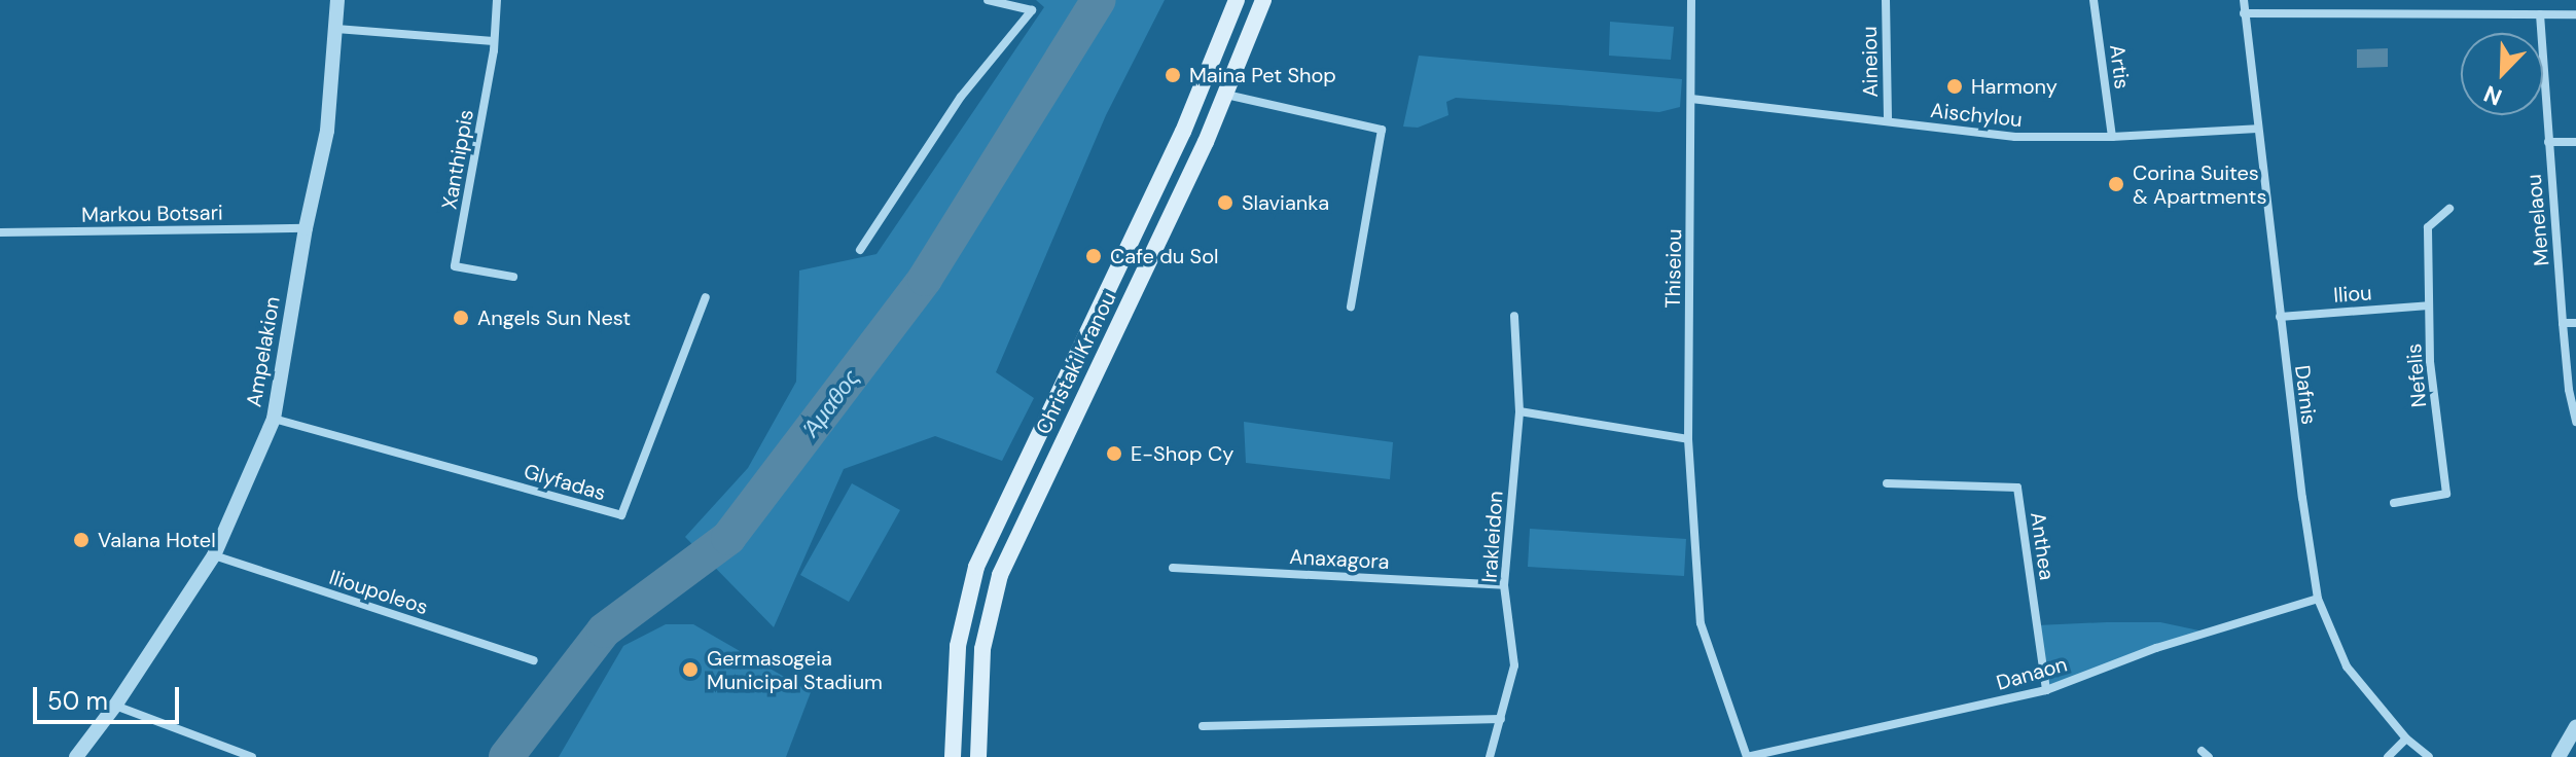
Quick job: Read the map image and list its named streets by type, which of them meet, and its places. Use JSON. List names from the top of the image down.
{
  "streets": {
    "main road": ["Christaki Kranou"],
    "street": [
      "Aineiou",
      "Artis",
      "Aischylou",
      "Xanthippis",
      "Markou Botsari",
      "Menelaou",
      "Thiseiou",
      "Iliou",
      "Ampelakion",
      "Nefelis",
      "Dafnis",
      "Glyfadas",
      "Irakleidon",
      "Anthea",
      "Anaxagora",
      "Ilioupoleos",
      "Danaon"
    ]
  },
  "crossings": [
    ["Aineiou", "Aischylou"],
    ["Artis", "Aischylou"],
    ["Aischylou", "Thiseiou"],
    ["Aischylou", "Dafnis"],
    ["Markou Botsari", "Ampelakion"],
    ["Thiseiou", "Danaon"],
    ["Iliou", "Nefelis"],
    ["Iliou", "Dafnis"],
    ["Ampelakion", "Glyfadas"],
    ["Ampelakion", "Ilioupoleos"],
    ["Dafnis", "Danaon"],
    ["Irakleidon", "Anaxagora"],
    ["Anthea", "Danaon"]
  ],
  "water": ["Άμαθος"],
  "places": [
    "Maina Pet Shop",
    "Harmony",
    "Corina Suites & Apartments",
    "Slavianka",
    "Cafe du Sol",
    "Angels Sun Nest",
    "E-Shop Cy",
    "Valana Hotel",
    "Germasogeia Municipal Stadium"
  ],
  "scale_bar": "50 m",
  "north": "bottom left"
}
